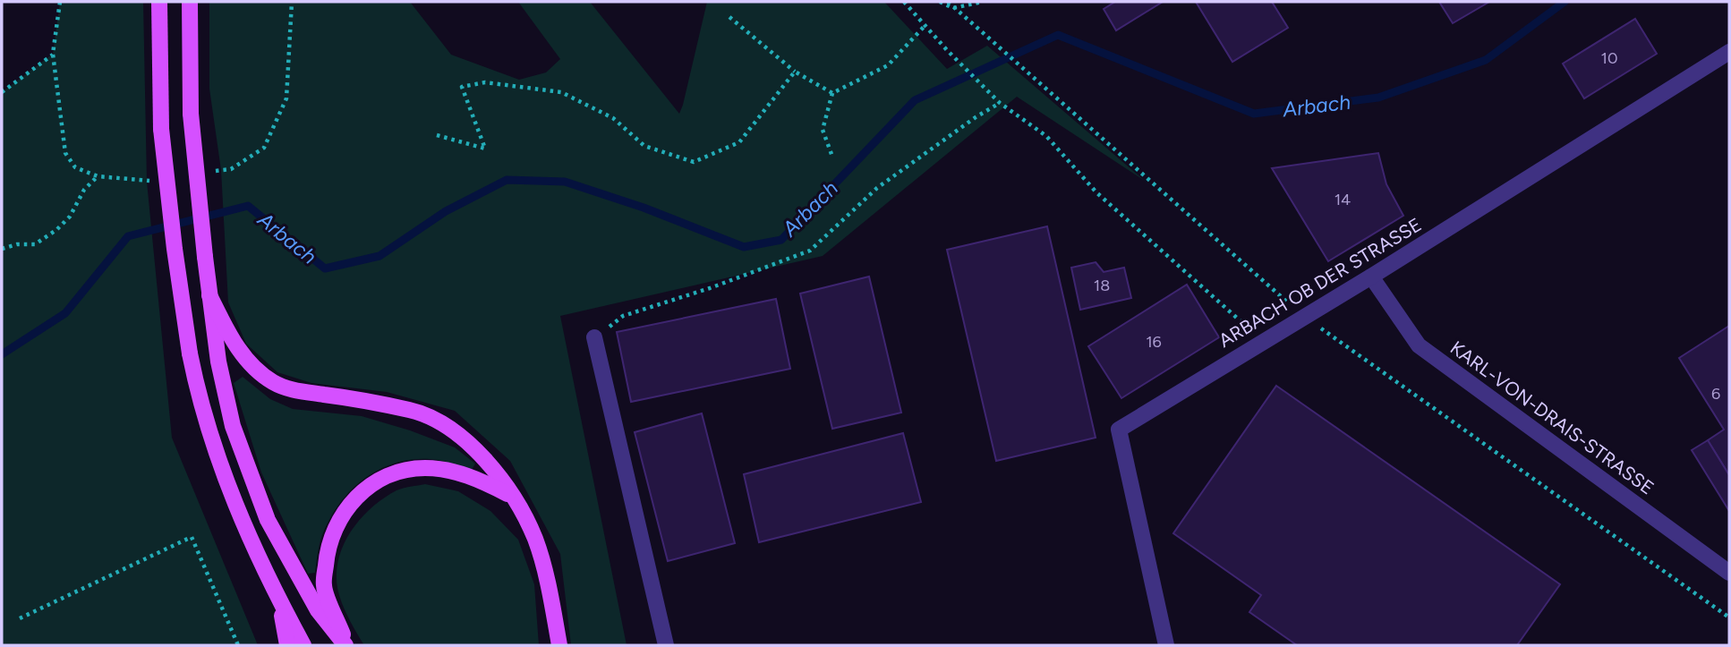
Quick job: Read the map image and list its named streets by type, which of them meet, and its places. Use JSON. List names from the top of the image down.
{
  "streets": {
    "street": ["ARBACH OB DER STRASSE", "KARL-VON-DRAIS-STRASSE"]
  },
  "crossings": [
    ["ARBACH OB DER STRASSE", "KARL-VON-DRAIS-STRASSE"]
  ],
  "water": ["Arbach"],
  "house_numbers": [
    "10",
    "14",
    "18",
    "16",
    "6"
  ]
}
